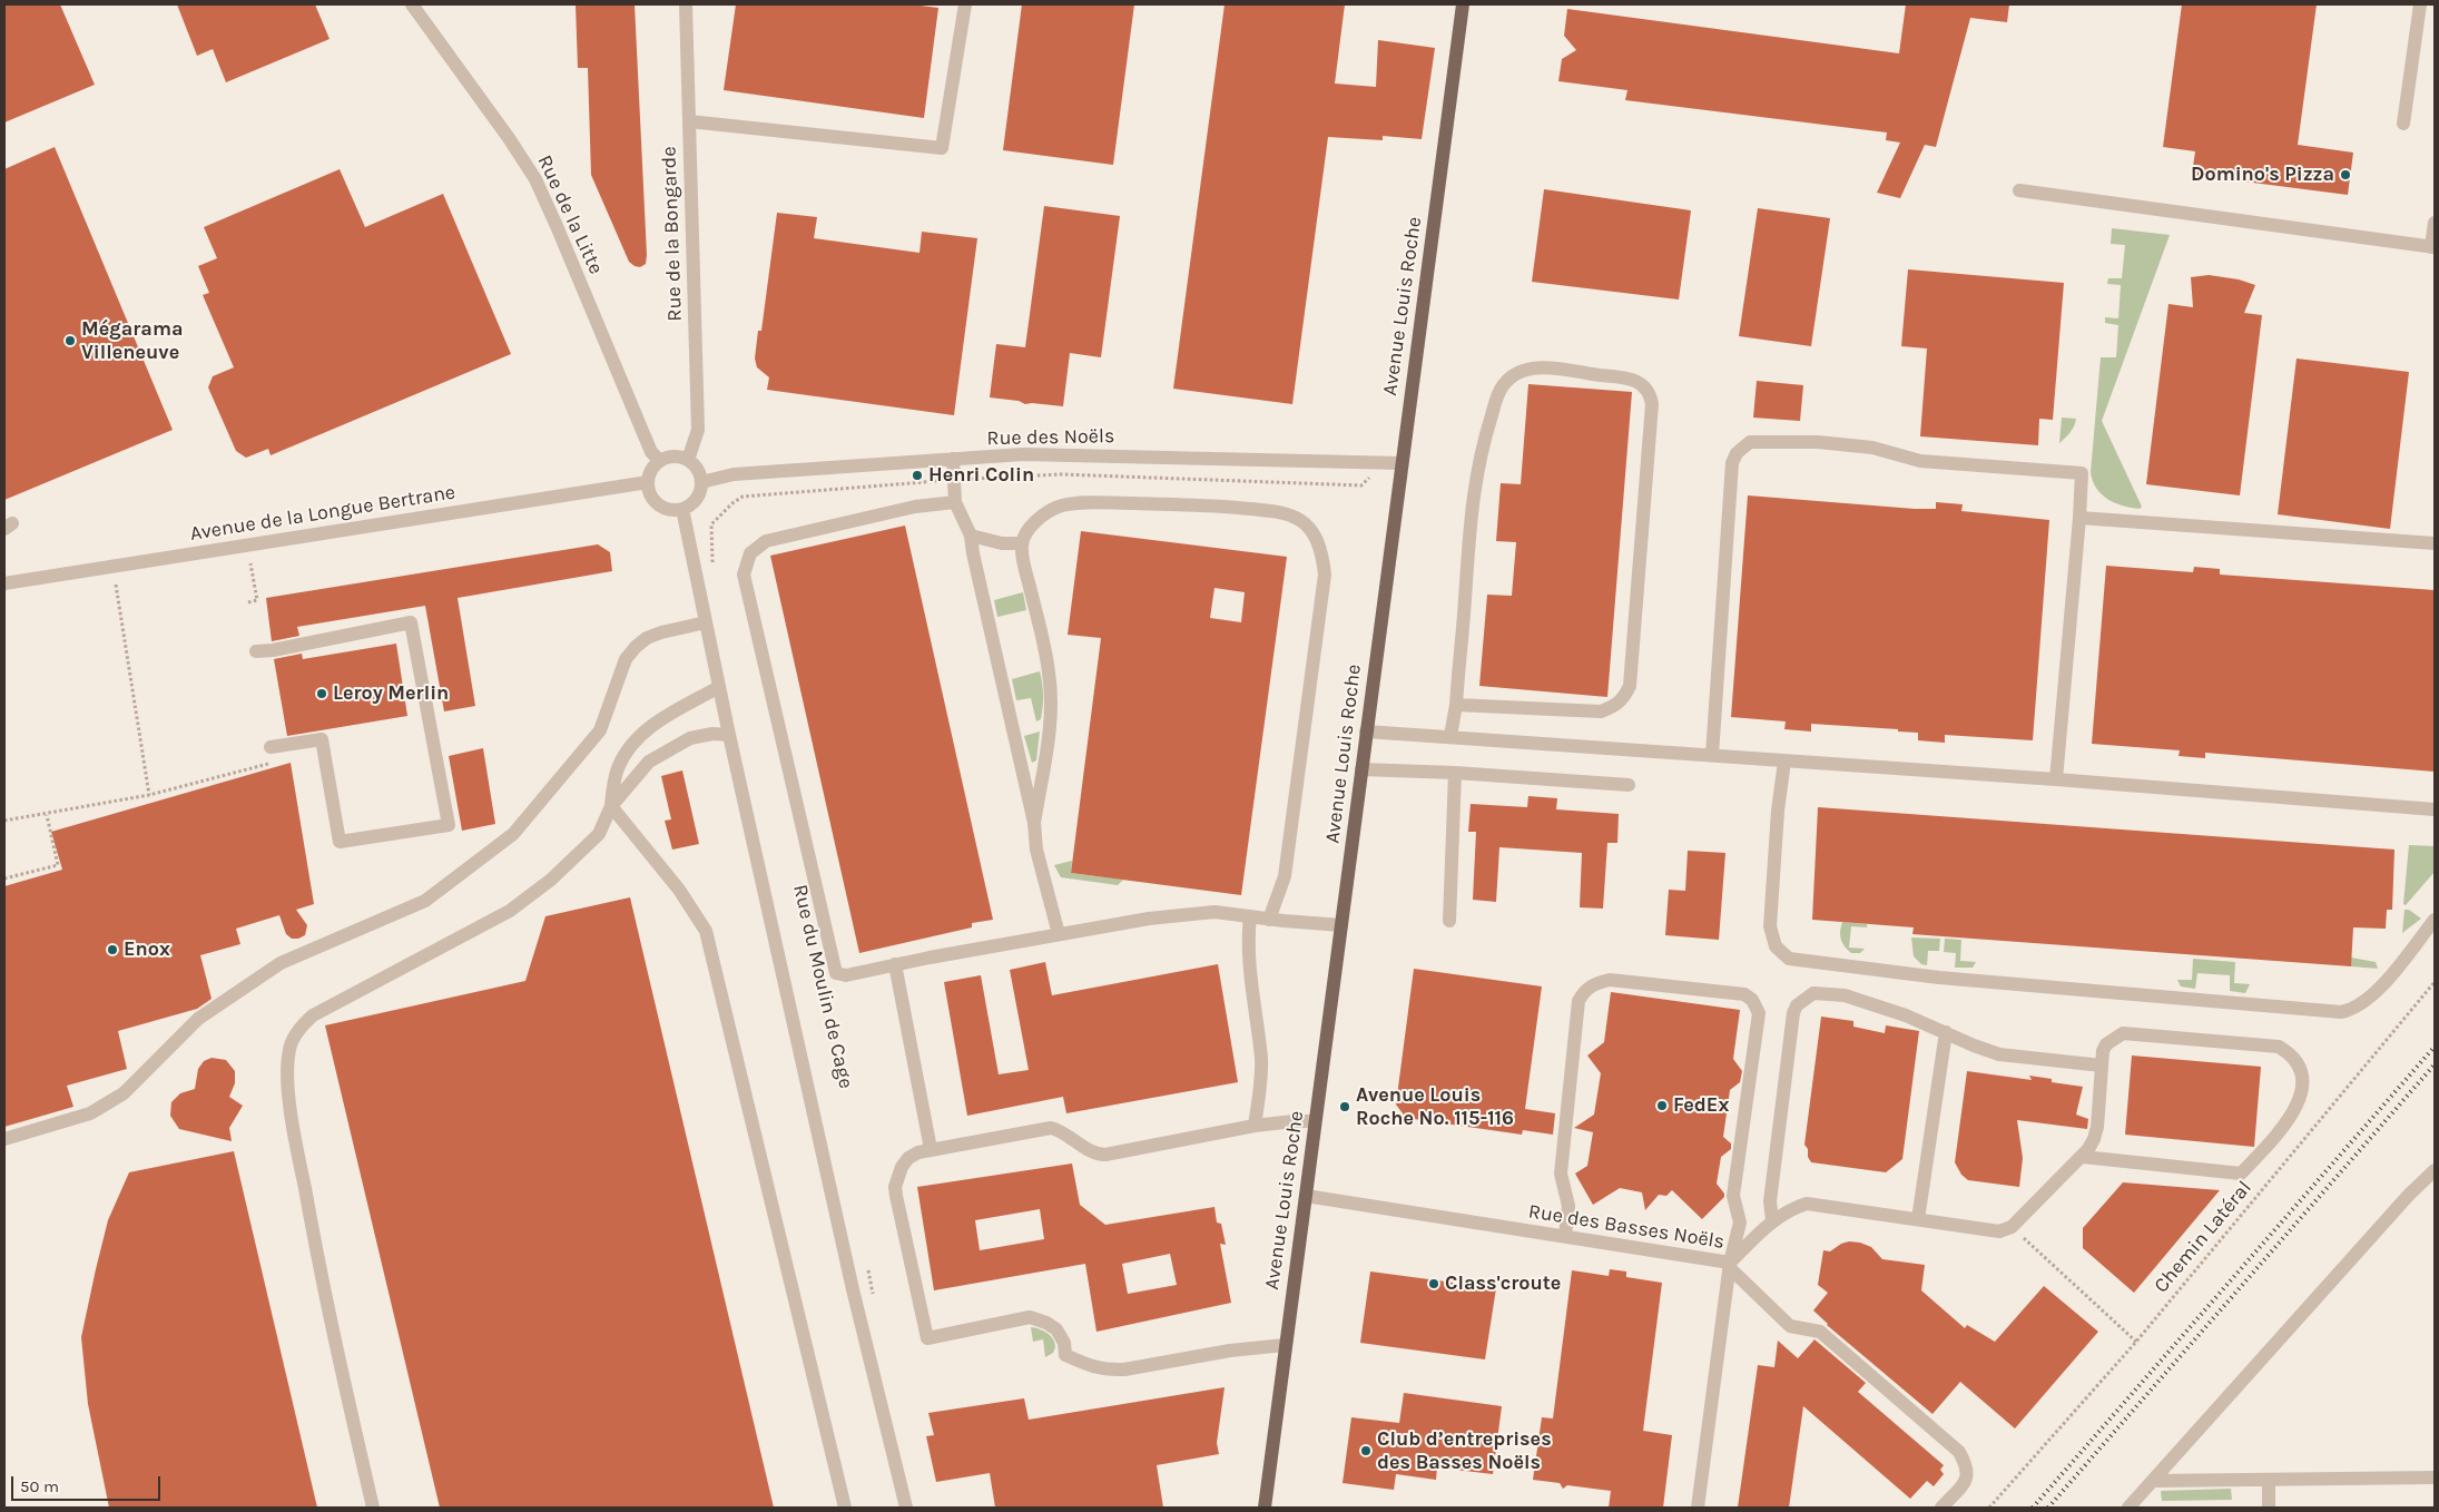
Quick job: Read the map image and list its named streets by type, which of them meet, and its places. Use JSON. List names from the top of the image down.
{
  "streets": {
    "main road": ["Avenue Louis Roche"],
    "street": [
      "Rue de la Litte",
      "Rue de la Bongarde",
      "Rue des Noëls",
      "Avenue de la Longue Bertrane",
      "Rue du Moulin de Cage",
      "Rue des Basses Noëls"
    ],
    "path": ["Chemin Latéral"]
  },
  "crossings": [
    ["Rue de la Litte", "Rue de la Bongarde"],
    ["Rue de la Litte", "Rue des Noëls"],
    ["Rue de la Litte", "Avenue de la Longue Bertrane"],
    ["Rue de la Litte", "Rue du Moulin de Cage"],
    ["Rue de la Bongarde", "Rue des Noëls"],
    ["Rue de la Bongarde", "Avenue de la Longue Bertrane"],
    ["Rue de la Bongarde", "Rue du Moulin de Cage"],
    ["Avenue Louis Roche", "Rue des Noëls"],
    ["Avenue Louis Roche", "Rue des Basses Noëls"],
    ["Rue des Noëls", "Avenue de la Longue Bertrane"],
    ["Rue des Noëls", "Rue du Moulin de Cage"],
    ["Avenue de la Longue Bertrane", "Rue du Moulin de Cage"]
  ],
  "places": [
    "Domino's Pizza",
    "Mégarama Villeneuve",
    "Henri Colin",
    "Leroy Merlin",
    "Enox",
    "FedEx",
    "Avenue Louis Roche No. 115-116",
    "Class'croute",
    "Club d’entreprises des Basses Noëls"
  ],
  "scale_bar": "50 m"
}
